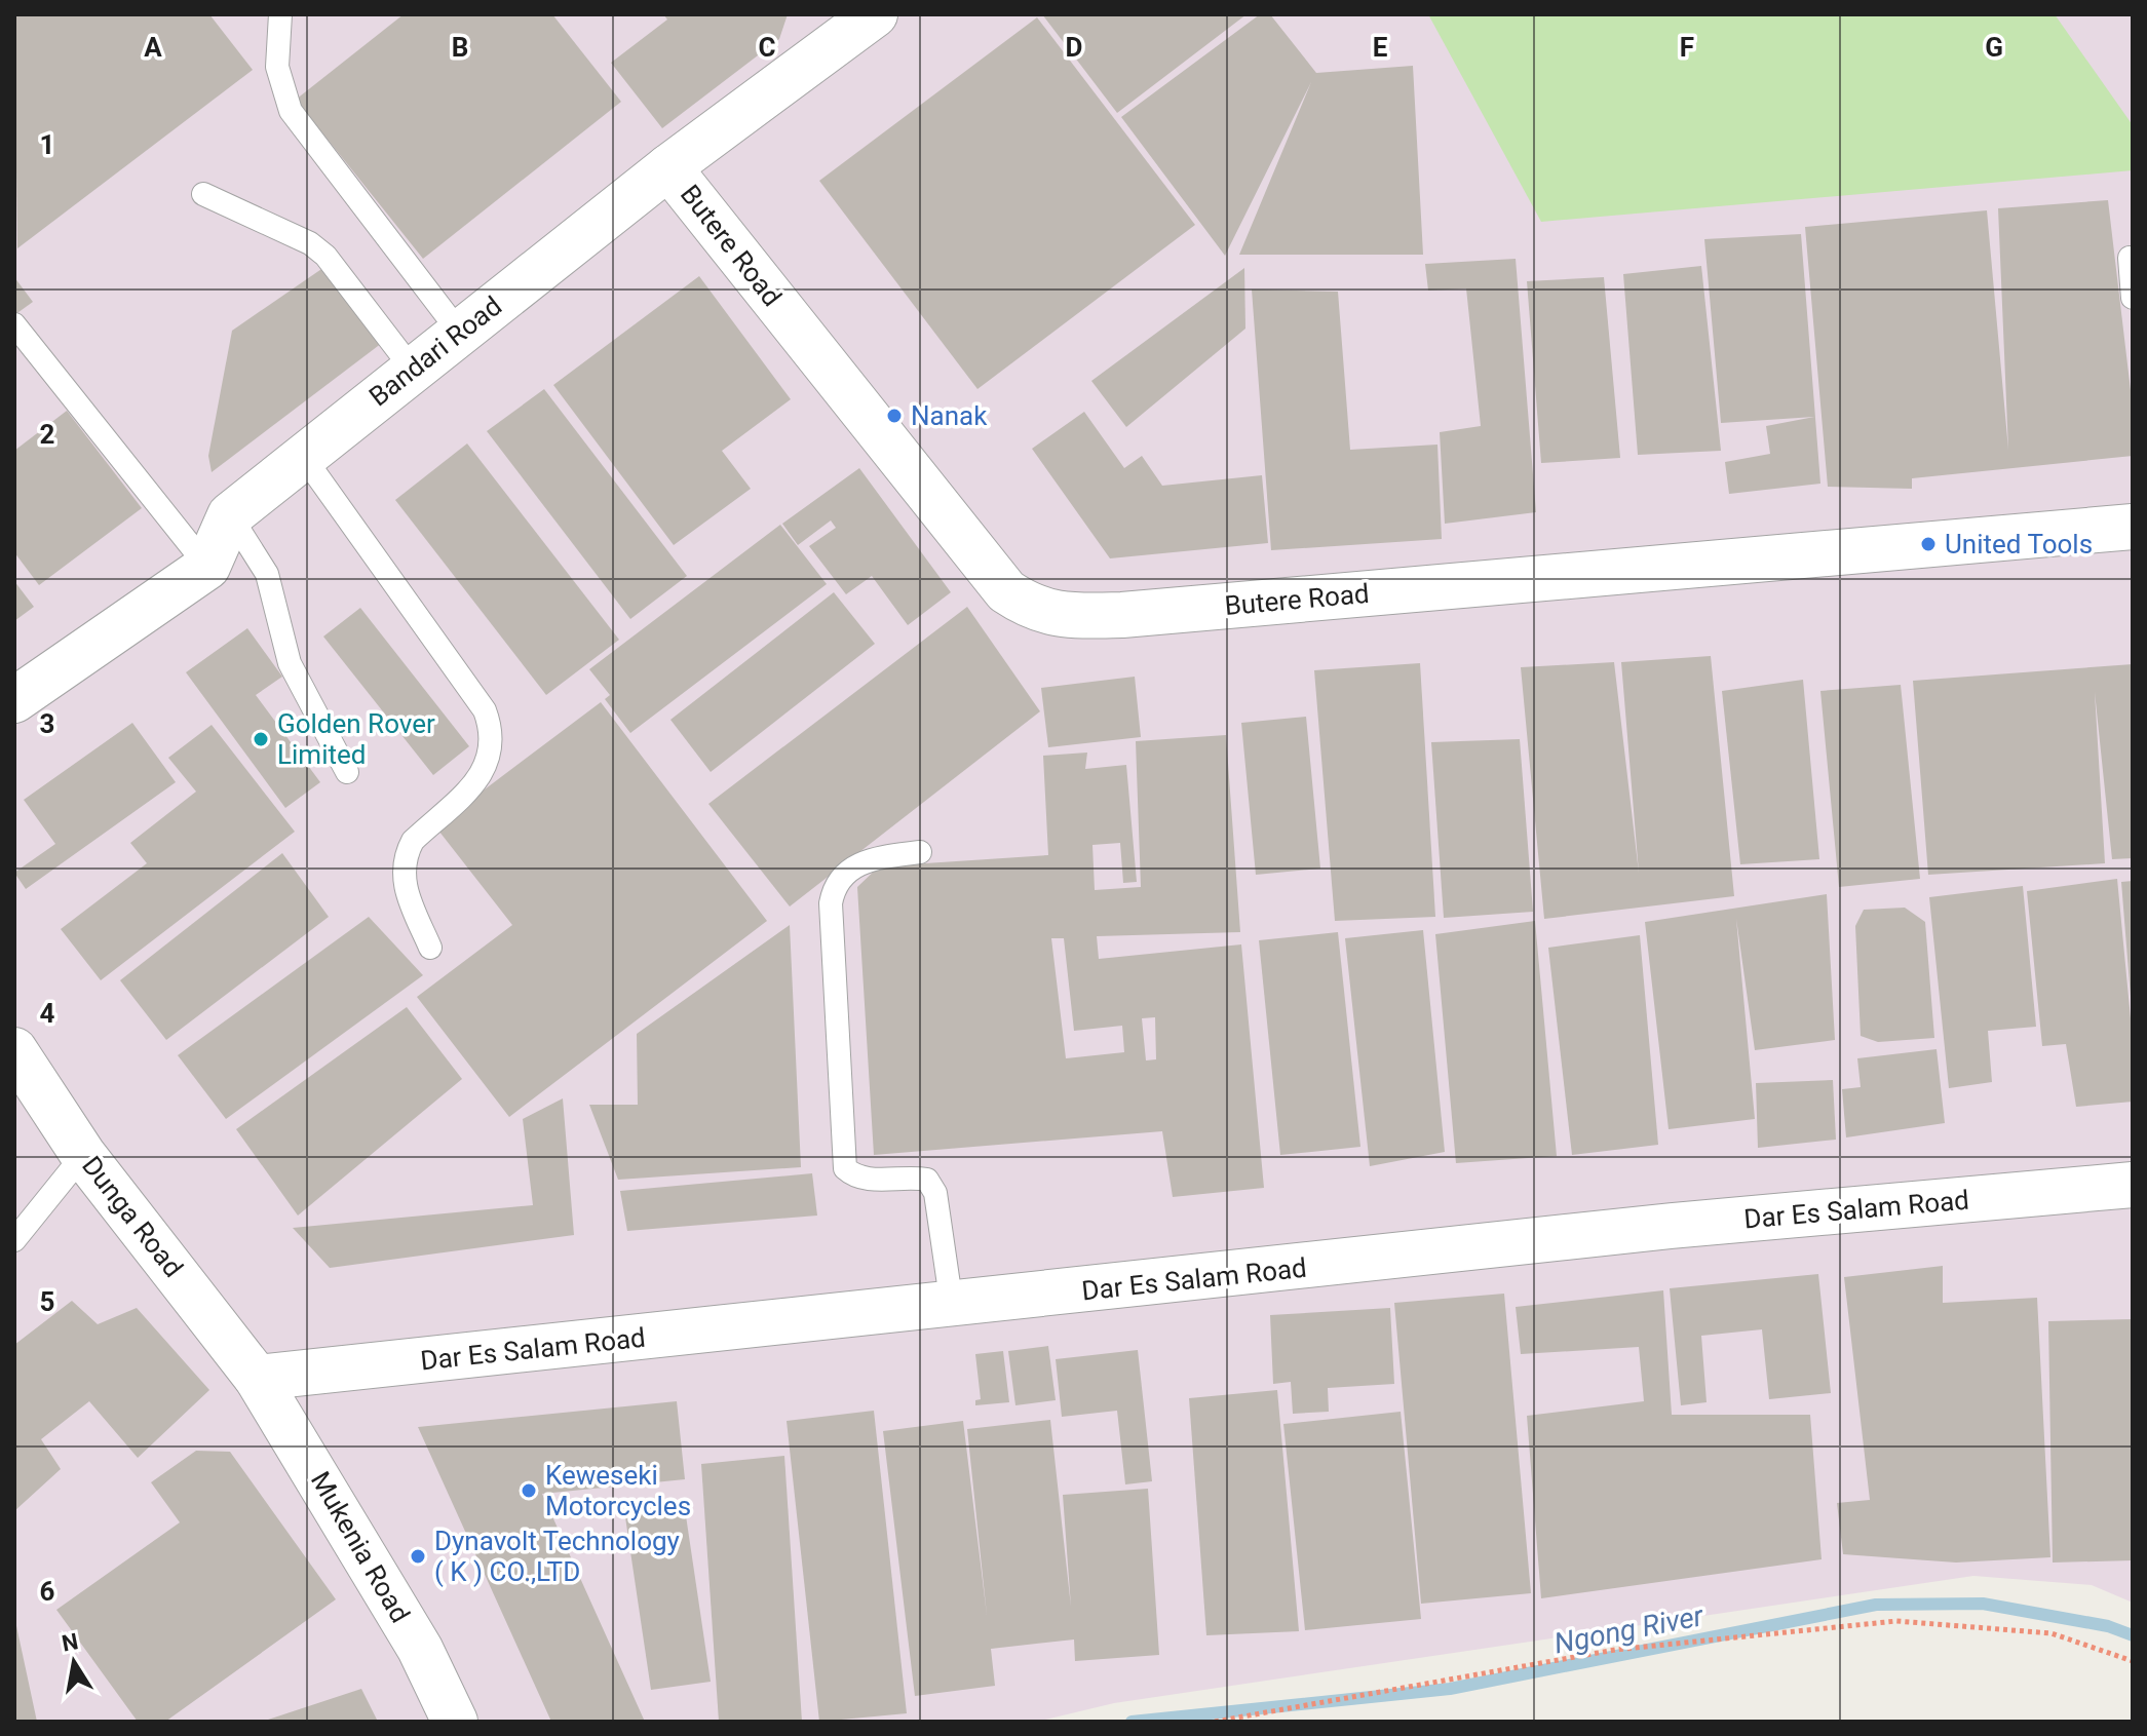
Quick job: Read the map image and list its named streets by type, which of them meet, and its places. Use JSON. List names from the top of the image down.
{
  "streets": {
    "street": [
      "Butere Road",
      "Bandari Road",
      "Dar Es Salam Road",
      "Dunga Road",
      "Mukenia Road"
    ]
  },
  "crossings": [
    ["Butere Road", "Bandari Road"],
    ["Dar Es Salam Road", "Dunga Road"],
    ["Dar Es Salam Road", "Mukenia Road"],
    ["Dunga Road", "Mukenia Road"]
  ],
  "water": ["Ngong River"],
  "places": [
    "Nanak",
    "United Tools",
    "Golden Rover Limited",
    "Keweseki Motorcycles",
    "Dynavolt Technology ( K ) CO.,LTD"
  ],
  "north": "top",
  "grid": {
    "columns": [
      "A",
      "B",
      "C",
      "D",
      "E",
      "F",
      "G"
    ],
    "rows": [
      "1",
      "2",
      "3",
      "4",
      "5",
      "6"
    ]
  }
}
